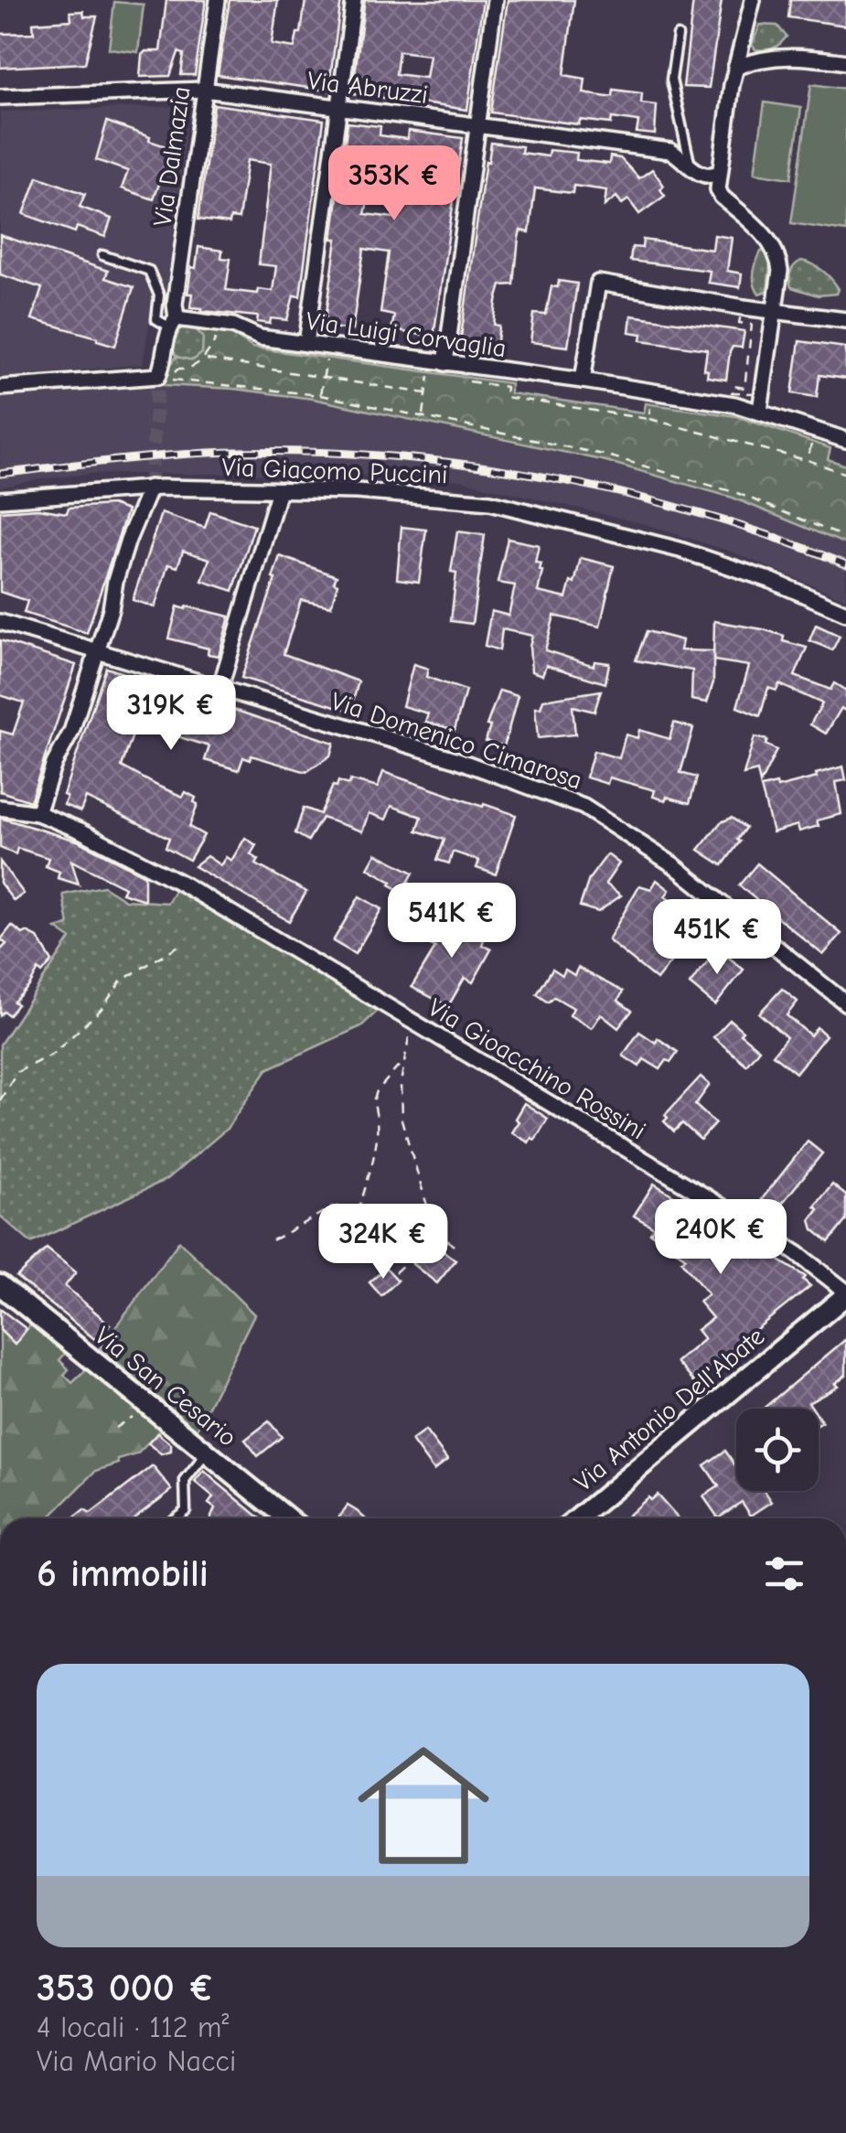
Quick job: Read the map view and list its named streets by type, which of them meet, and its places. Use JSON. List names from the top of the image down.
{
  "streets": {
    "main road": ["Via San Cesario", "Via Antonio Dell'Abate"],
    "street": [
      "Via Abruzzi",
      "Via Dalmazia",
      "Via Luigi Corvaglia",
      "Via Giacomo Puccini",
      "Via Domenico Cimarosa",
      "Via Gioacchino Rossini"
    ]
  },
  "crossings": [
    ["Via Abruzzi", "Via Dalmazia"],
    ["Via Dalmazia", "Via Luigi Corvaglia"],
    ["Via Gioacchino Rossini", "Via Antonio Dell'Abate"]
  ],
  "page": {
    "price": [
      "353K €",
      "319K €",
      "541K €",
      "451K €",
      "240K €",
      "324K €"
    ],
    "heading": "6 immobili",
    "list": [
      {
        "name": "353 000 €",
        "note": "4 locali · 112 m² · Via Mario Nacci"
      }
    ]
  }
}
